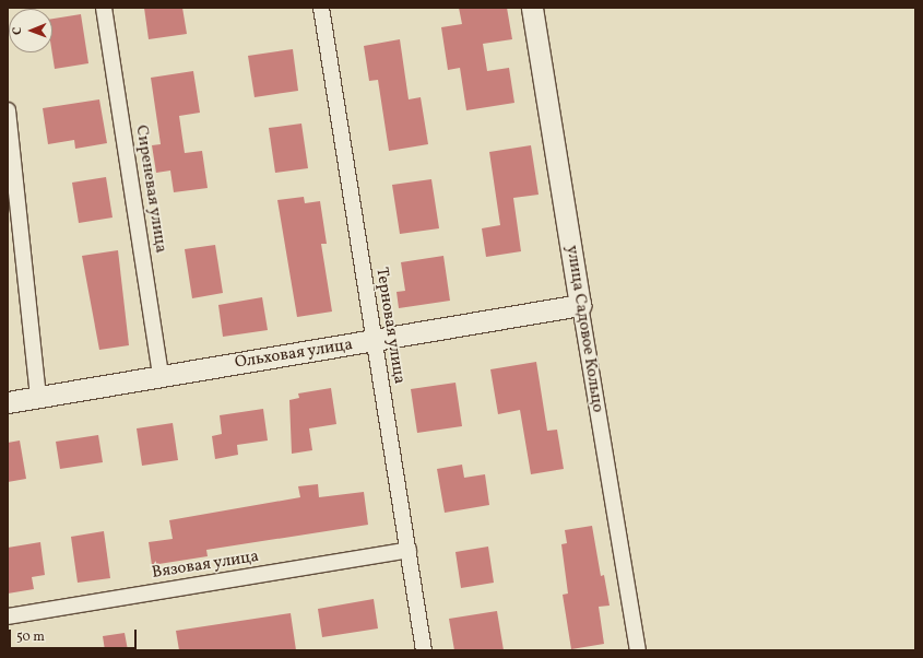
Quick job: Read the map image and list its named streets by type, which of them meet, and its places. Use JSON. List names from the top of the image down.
{
  "streets": {
    "street": [
      "Сиреневая улица",
      "Терновая улица",
      "улица Садовое Кольцо",
      "Ольховая улица",
      "Вязовая улица"
    ]
  },
  "crossings": [
    ["Сиреневая улица", "Ольховая улица"],
    ["Терновая улица", "Ольховая улица"],
    ["Терновая улица", "Вязовая улица"],
    ["улица Садовое Кольцо", "Ольховая улица"]
  ],
  "scale_bar": "50 m",
  "north": "left"
}
